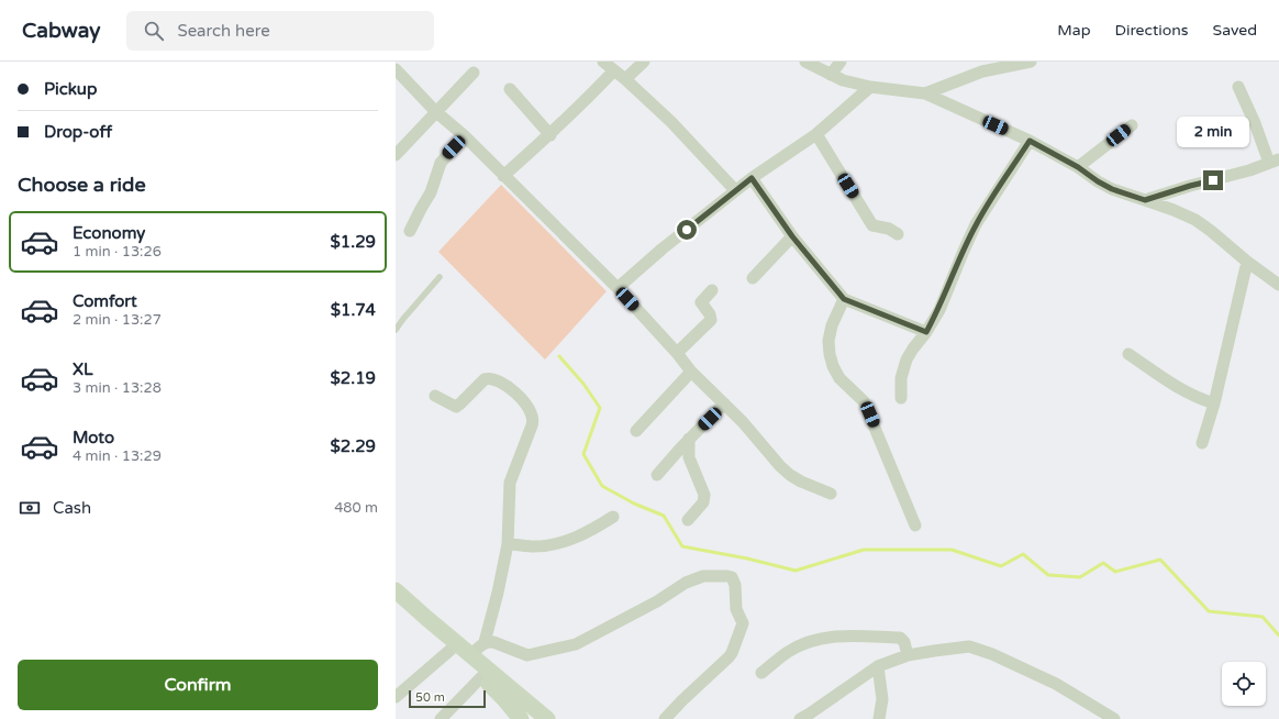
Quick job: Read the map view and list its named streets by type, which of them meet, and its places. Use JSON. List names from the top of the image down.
{
  "scale_bar": "50 m",
  "page": {
    "header": "Cabway",
    "search": "Search here",
    "nav": ["Map", "Directions", "Saved"],
    "banner": ["Pickup", "Drop-off"],
    "bubble": "2 min",
    "heading": "Choose a ride",
    "list": [
      {
        "name": "Economy",
        "note": "1 min · 13:26",
        "value": "$1.29"
      },
      {
        "name": "Comfort",
        "note": "2 min · 13:27",
        "value": "$1.74"
      },
      {
        "name": "XL",
        "note": "3 min · 13:28",
        "value": "$2.19"
      },
      {
        "name": "Moto",
        "note": "4 min · 13:29",
        "value": "$2.29"
      }
    ],
    "pay": ["Cash", "480 m"],
    "buttons": "Confirm",
    "scale": "50 m"
  }
}
